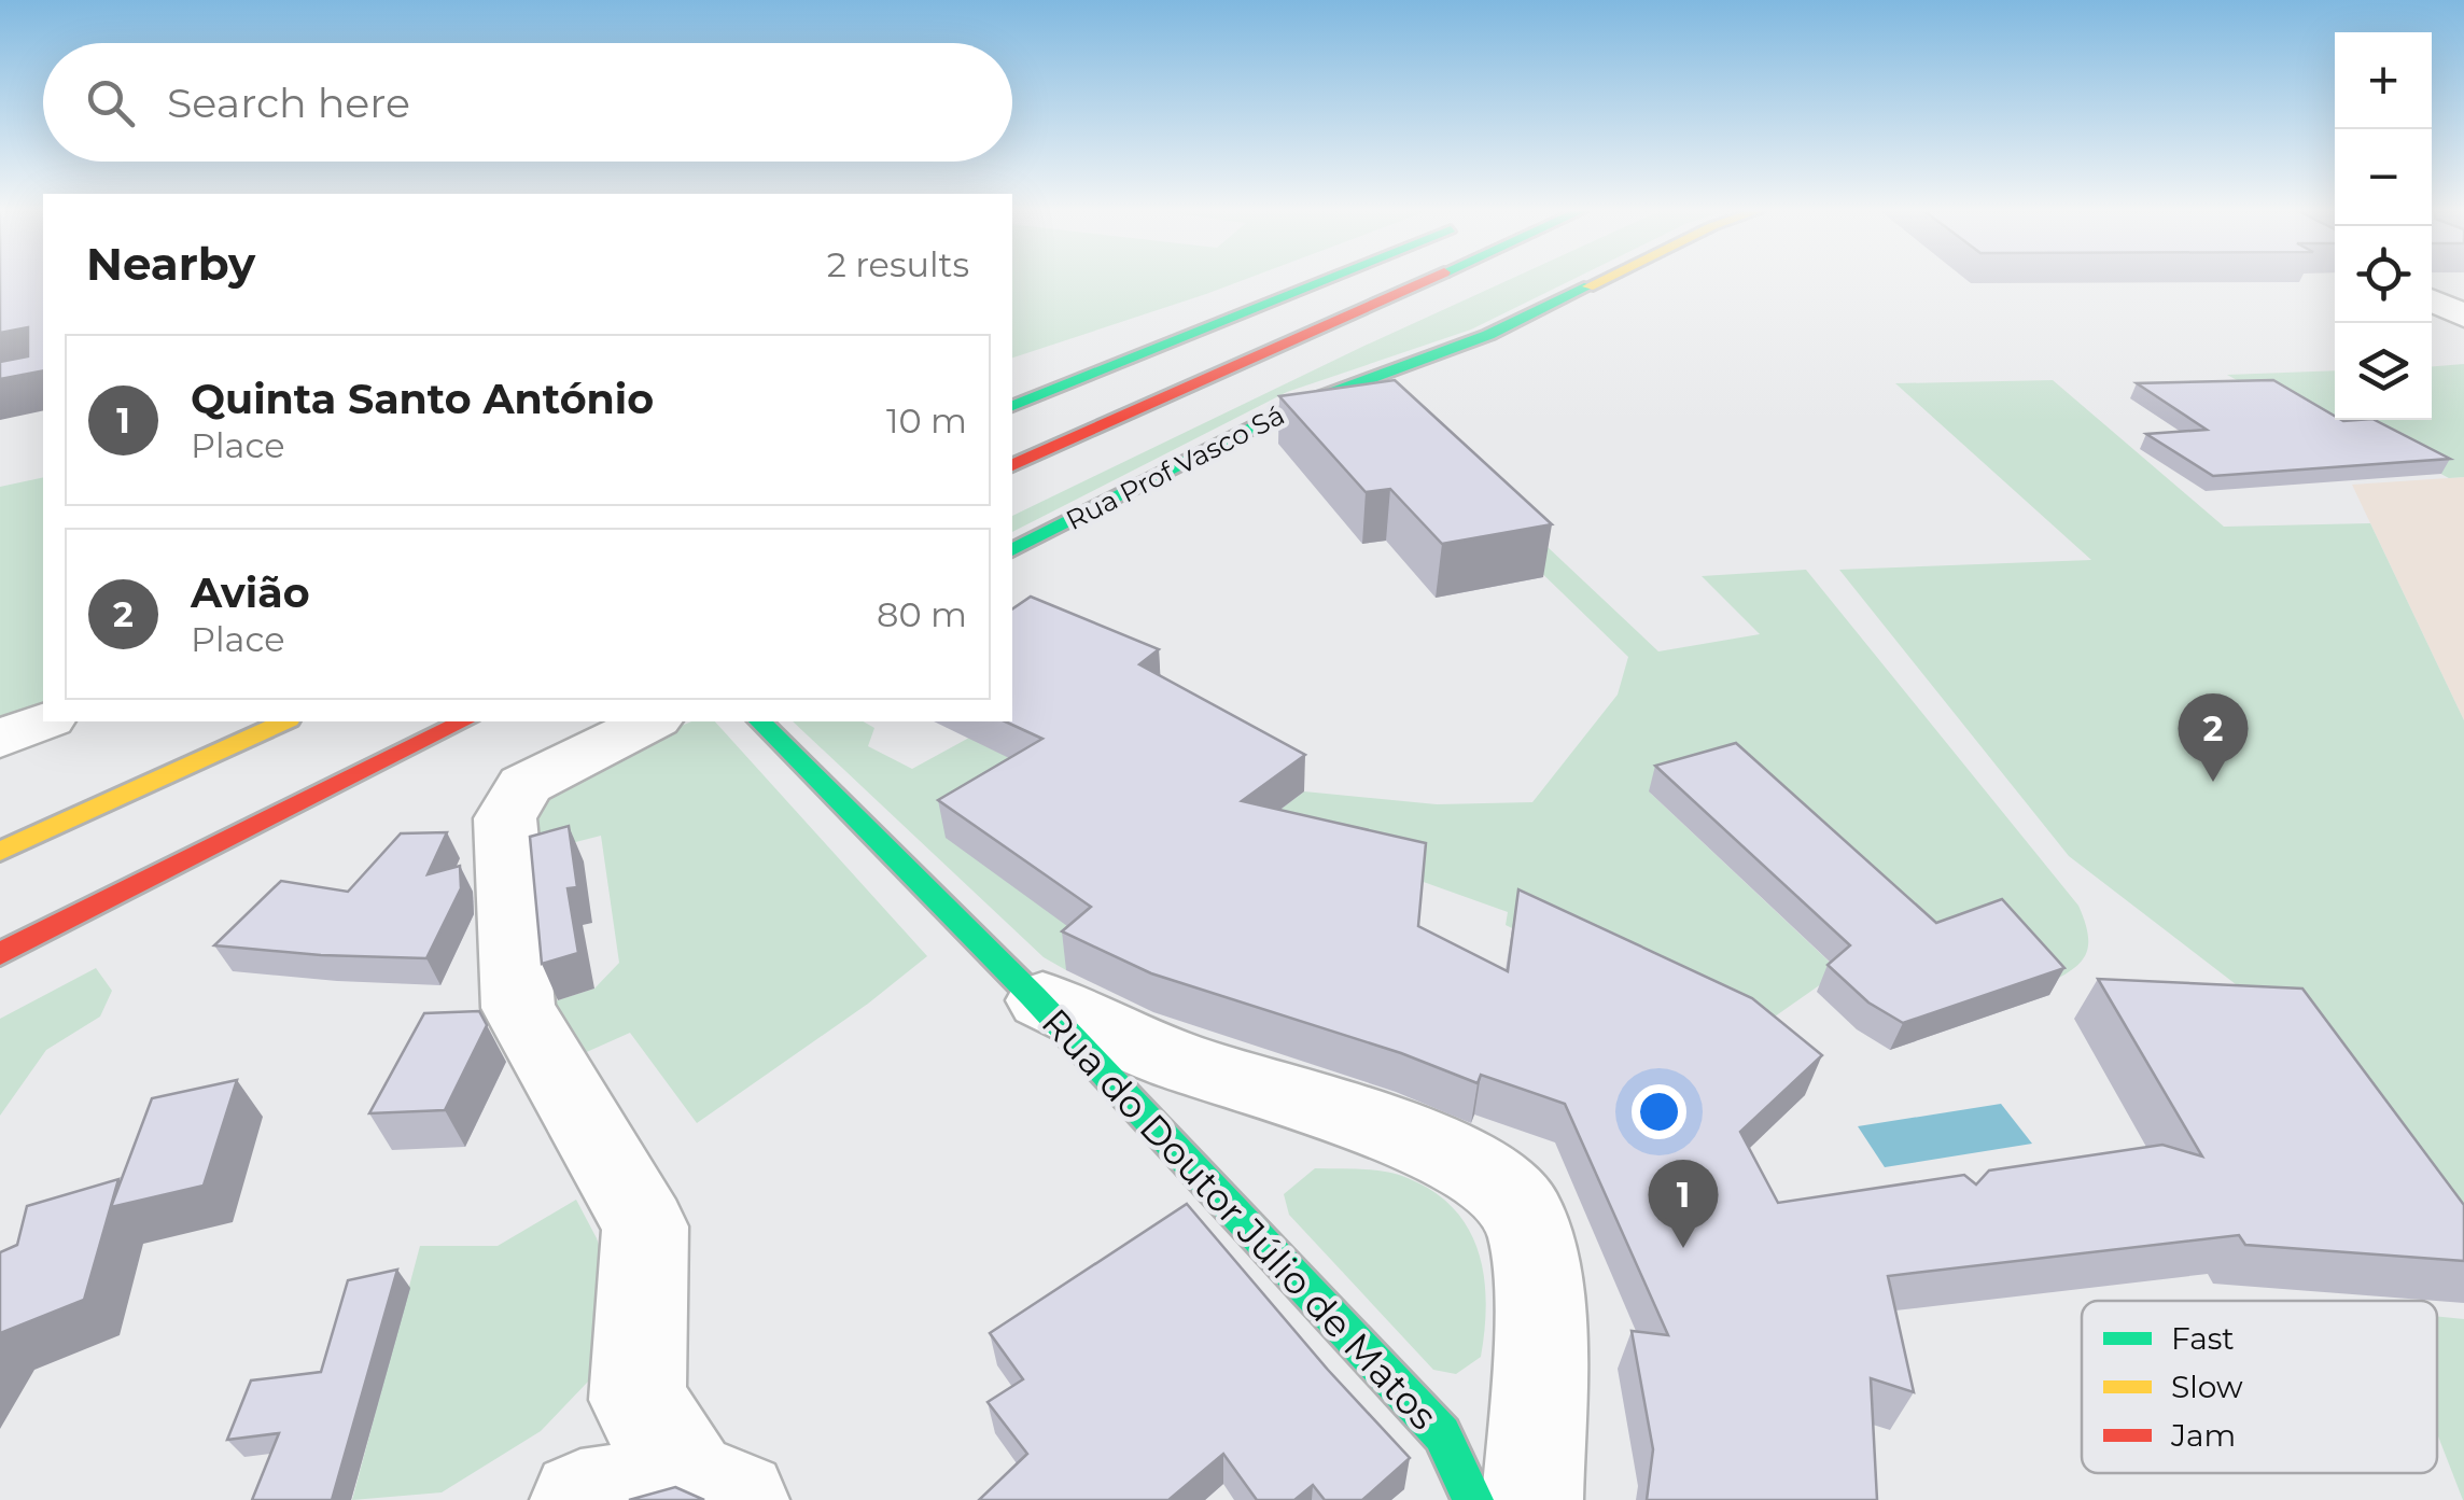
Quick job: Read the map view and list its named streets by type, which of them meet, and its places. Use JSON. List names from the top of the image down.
{
  "streets": {
    "main road": ["Rua Prof Vasco Sá", "Rua do Doutor Júlio de Matos"]
  },
  "legend": ["Fast", "Slow", "Jam"],
  "page": {
    "map_buttons": ["+", "−"],
    "search": "Search here",
    "heading": ["Nearby", "2 results"],
    "list": [
      {
        "mark": "1",
        "name": "Quinta Santo António",
        "note": "Place",
        "value": "10 m"
      },
      {
        "mark": "2",
        "name": "Avião",
        "note": "Place",
        "value": "80 m"
      }
    ],
    "pins": ["2", "1"]
  }
}
